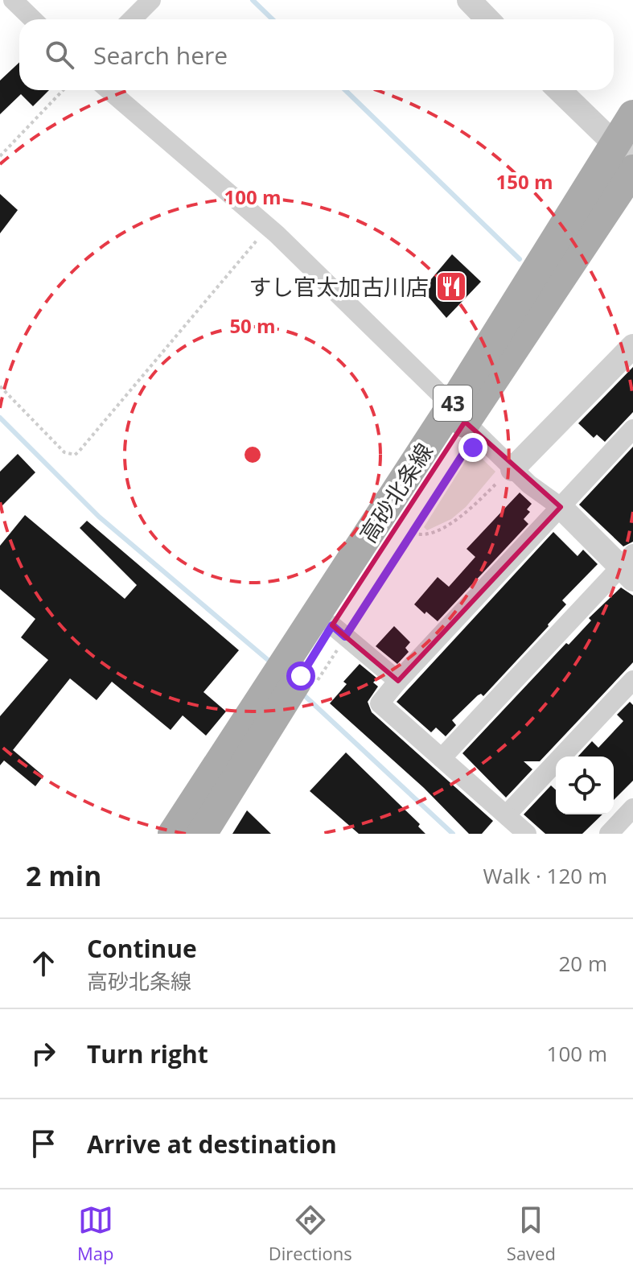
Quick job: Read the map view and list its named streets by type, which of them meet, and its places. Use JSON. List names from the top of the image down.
{
  "streets": {
    "main road": ["43", "高砂北条線"]
  },
  "places": {
    "restaurant": ["すし官太加古川店"]
  },
  "page": {
    "search": "Search here",
    "heading": ["2 min", "Walk · 120 m"],
    "list": [
      ["Continue", "高砂北条線", "20 m"],
      ["Turn right", "100 m"],
      "Arrive at destination"
    ],
    "nav": ["Map", "Directions", "Saved"]
  },
  "rings": ["150 m", "100 m", "50 m"]
}
